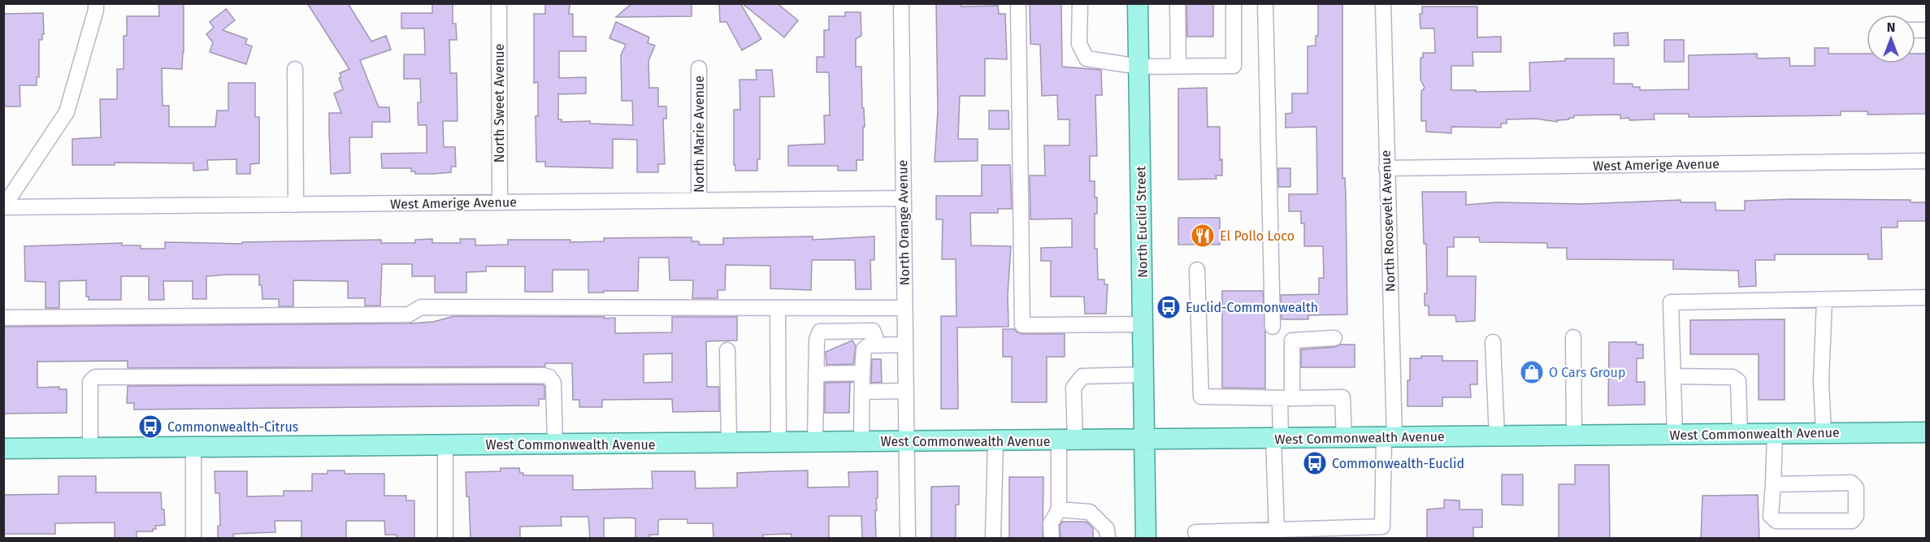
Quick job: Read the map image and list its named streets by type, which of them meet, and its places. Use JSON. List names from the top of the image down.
{
  "streets": {
    "main road": ["North Euclid Street", "West Commonwealth Avenue"],
    "street": [
      "North Sweet Avenue",
      "North Marie Avenue",
      "West Amerige Avenue",
      "North Roosevelt Avenue",
      "North Orange Avenue"
    ]
  },
  "crossings": [
    ["North Sweet Avenue", "West Amerige Avenue"],
    ["North Marie Avenue", "West Amerige Avenue"],
    ["West Amerige Avenue", "North Roosevelt Avenue"],
    ["West Amerige Avenue", "North Orange Avenue"],
    ["North Roosevelt Avenue", "West Commonwealth Avenue"],
    ["North Euclid Street", "West Commonwealth Avenue"],
    ["North Orange Avenue", "West Commonwealth Avenue"]
  ],
  "places": {
    "restaurant": ["El Pollo Loco"],
    "bus stop": ["Euclid-Commonwealth", "Commonwealth-Citrus", "Commonwealth-Euclid"],
    "shop": ["O Cars Group"]
  },
  "north": "top"
}
